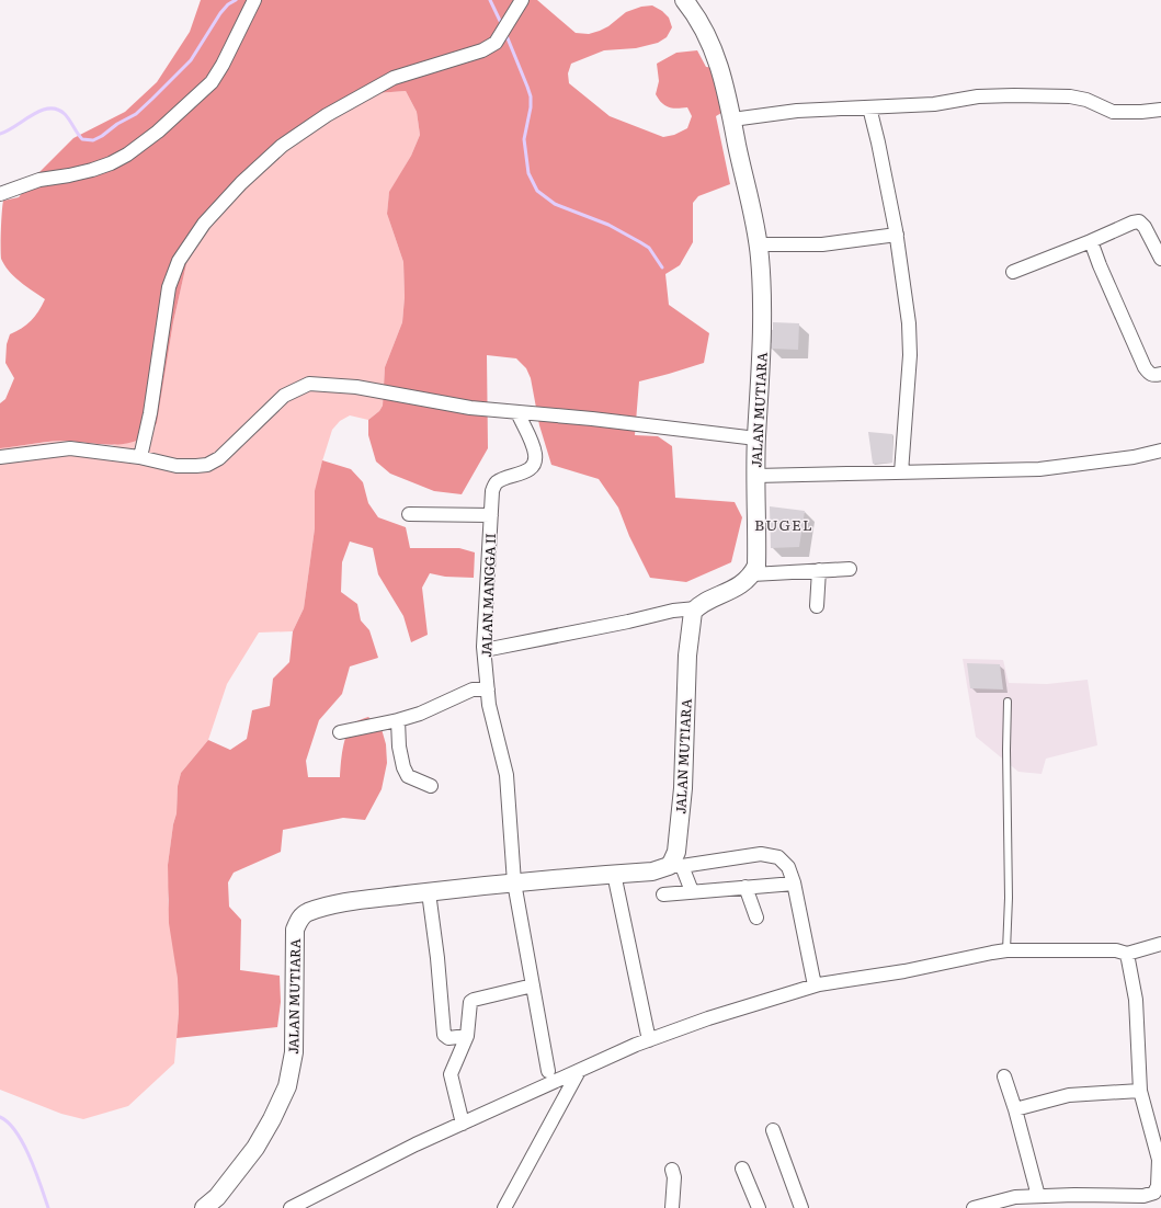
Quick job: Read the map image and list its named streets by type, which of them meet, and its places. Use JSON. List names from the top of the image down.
{
  "streets": {
    "street": ["JALAN MUTIARA", "JALAN MANGGA II"]
  },
  "crossings": [
    ["JALAN MUTIARA", "JALAN MANGGA II"]
  ],
  "districts": ["BUGEL"]
}
